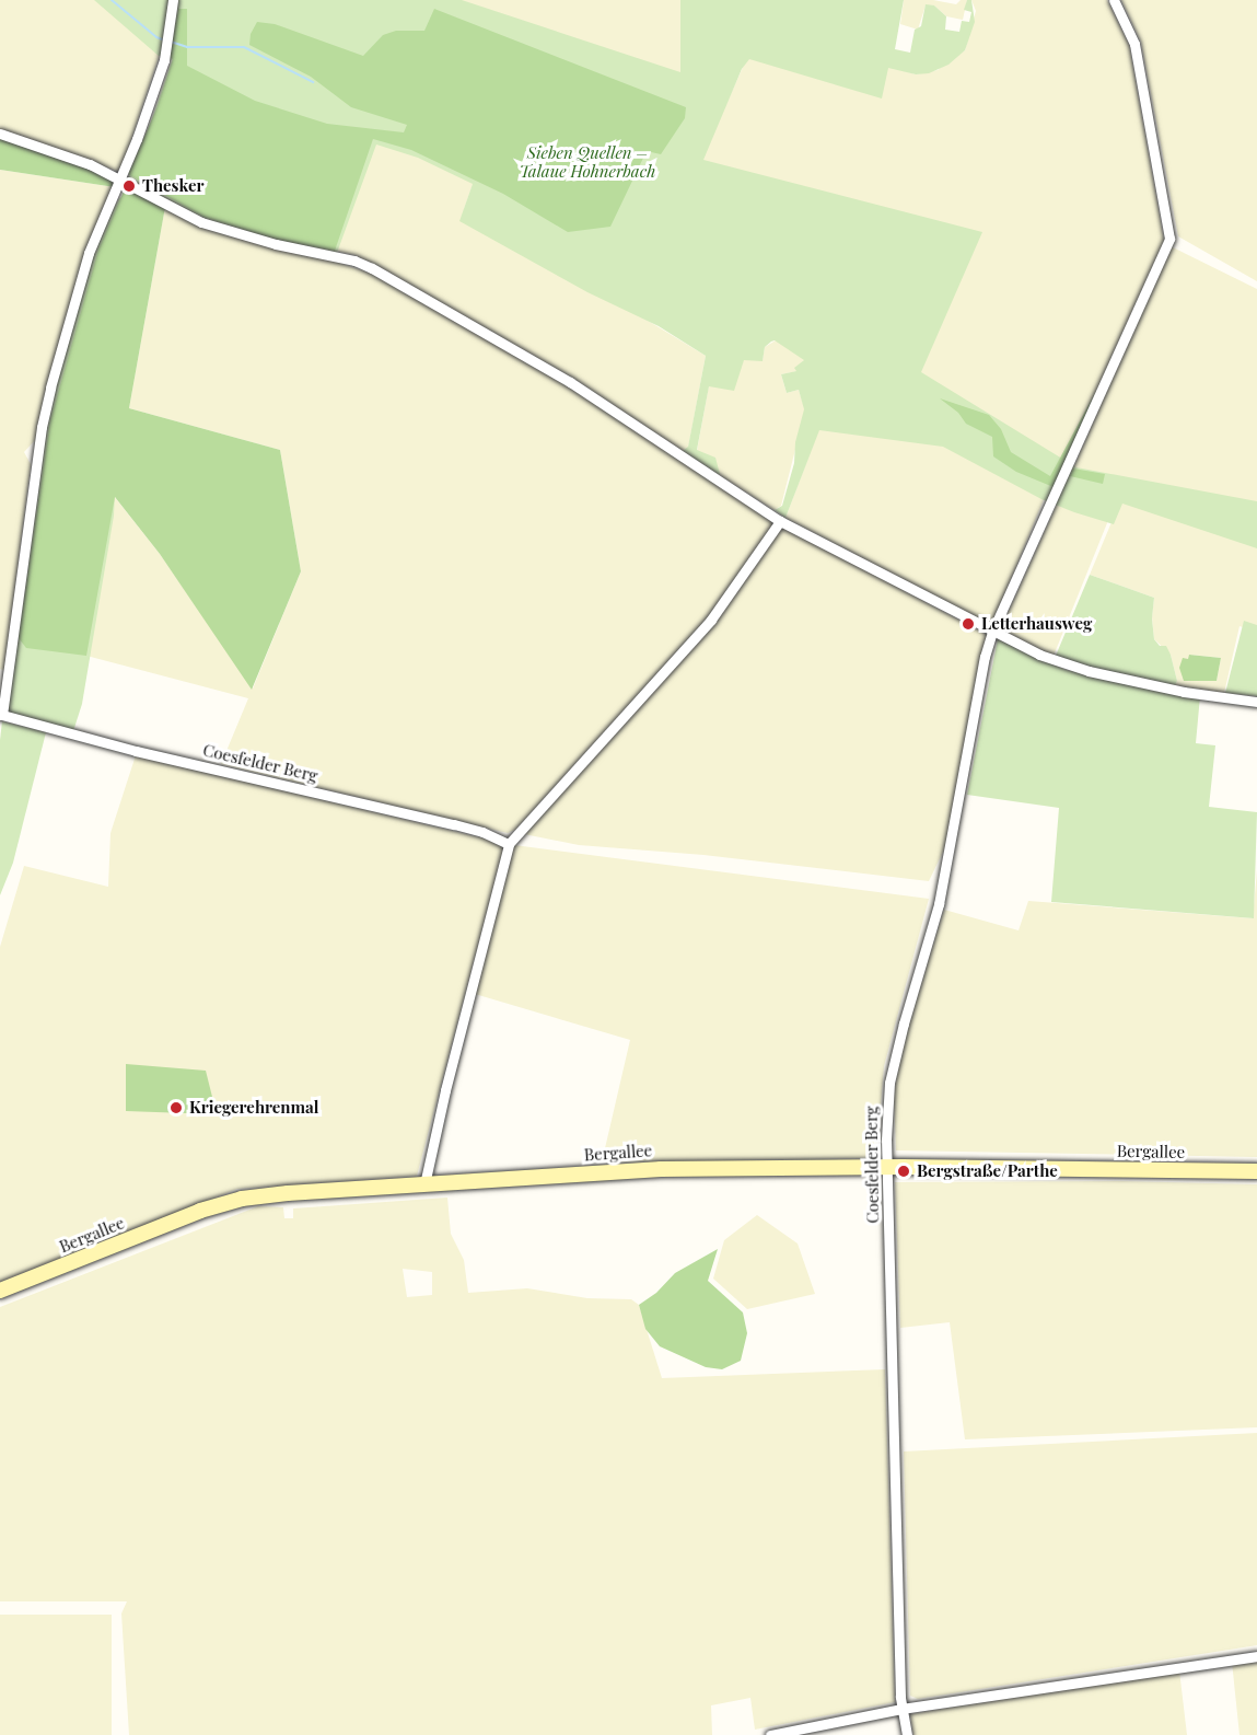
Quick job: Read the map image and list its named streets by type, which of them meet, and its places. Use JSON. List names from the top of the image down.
{
  "streets": {
    "street": ["Coesfelder Berg", "Bergallee"]
  },
  "crossings": [
    ["Coesfelder Berg", "Bergallee"]
  ],
  "parks": ["Sieben Quellen – Talaue Hohnerbach"],
  "places": [
    "Thesker",
    "Letterhausweg",
    "Kriegerehrenmal",
    "Bergstraße/Parthe"
  ]
}
